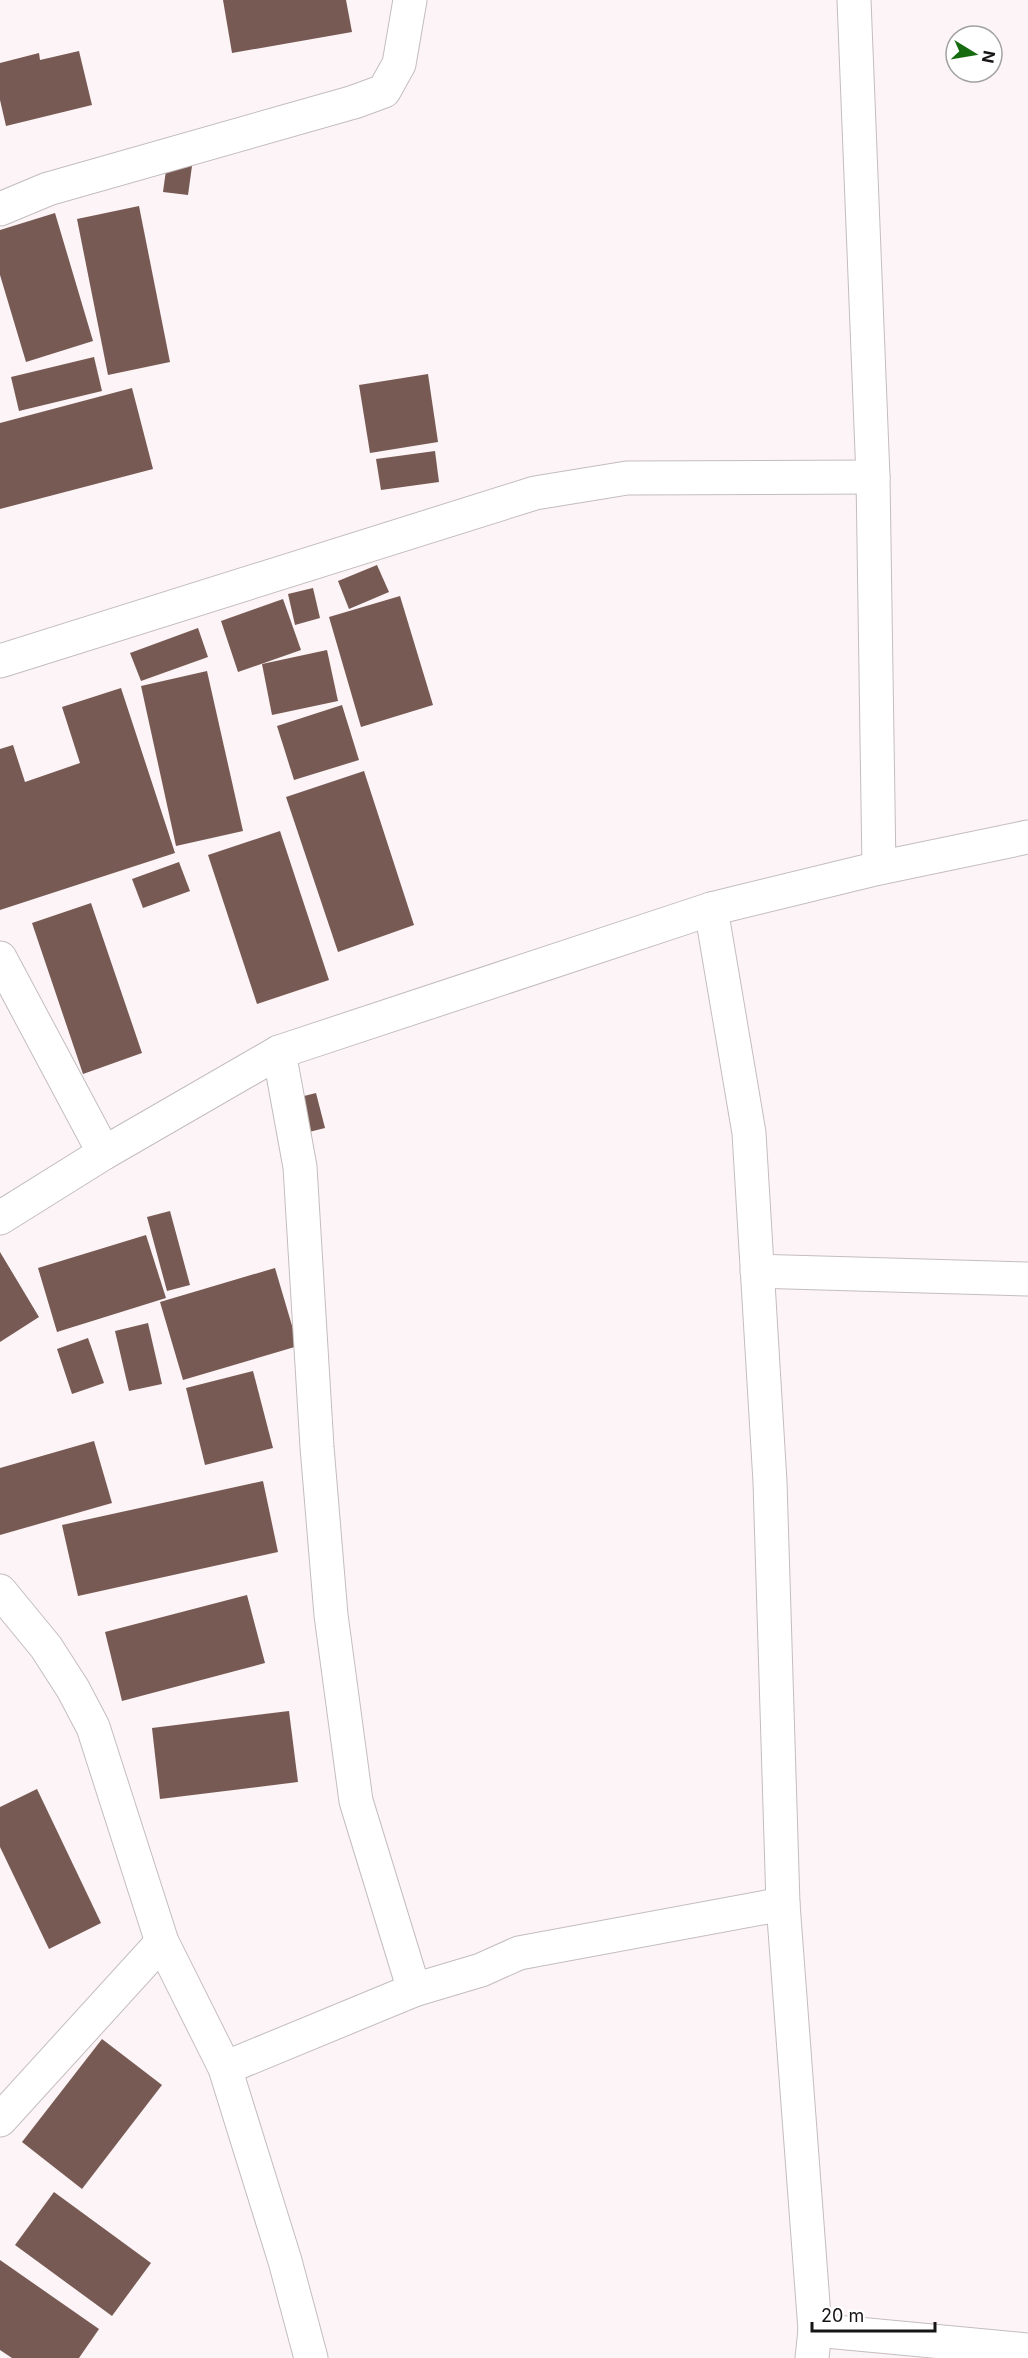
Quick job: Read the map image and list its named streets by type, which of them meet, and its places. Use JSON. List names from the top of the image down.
{
  "scale_bar": "20 m",
  "north": "right"
}
